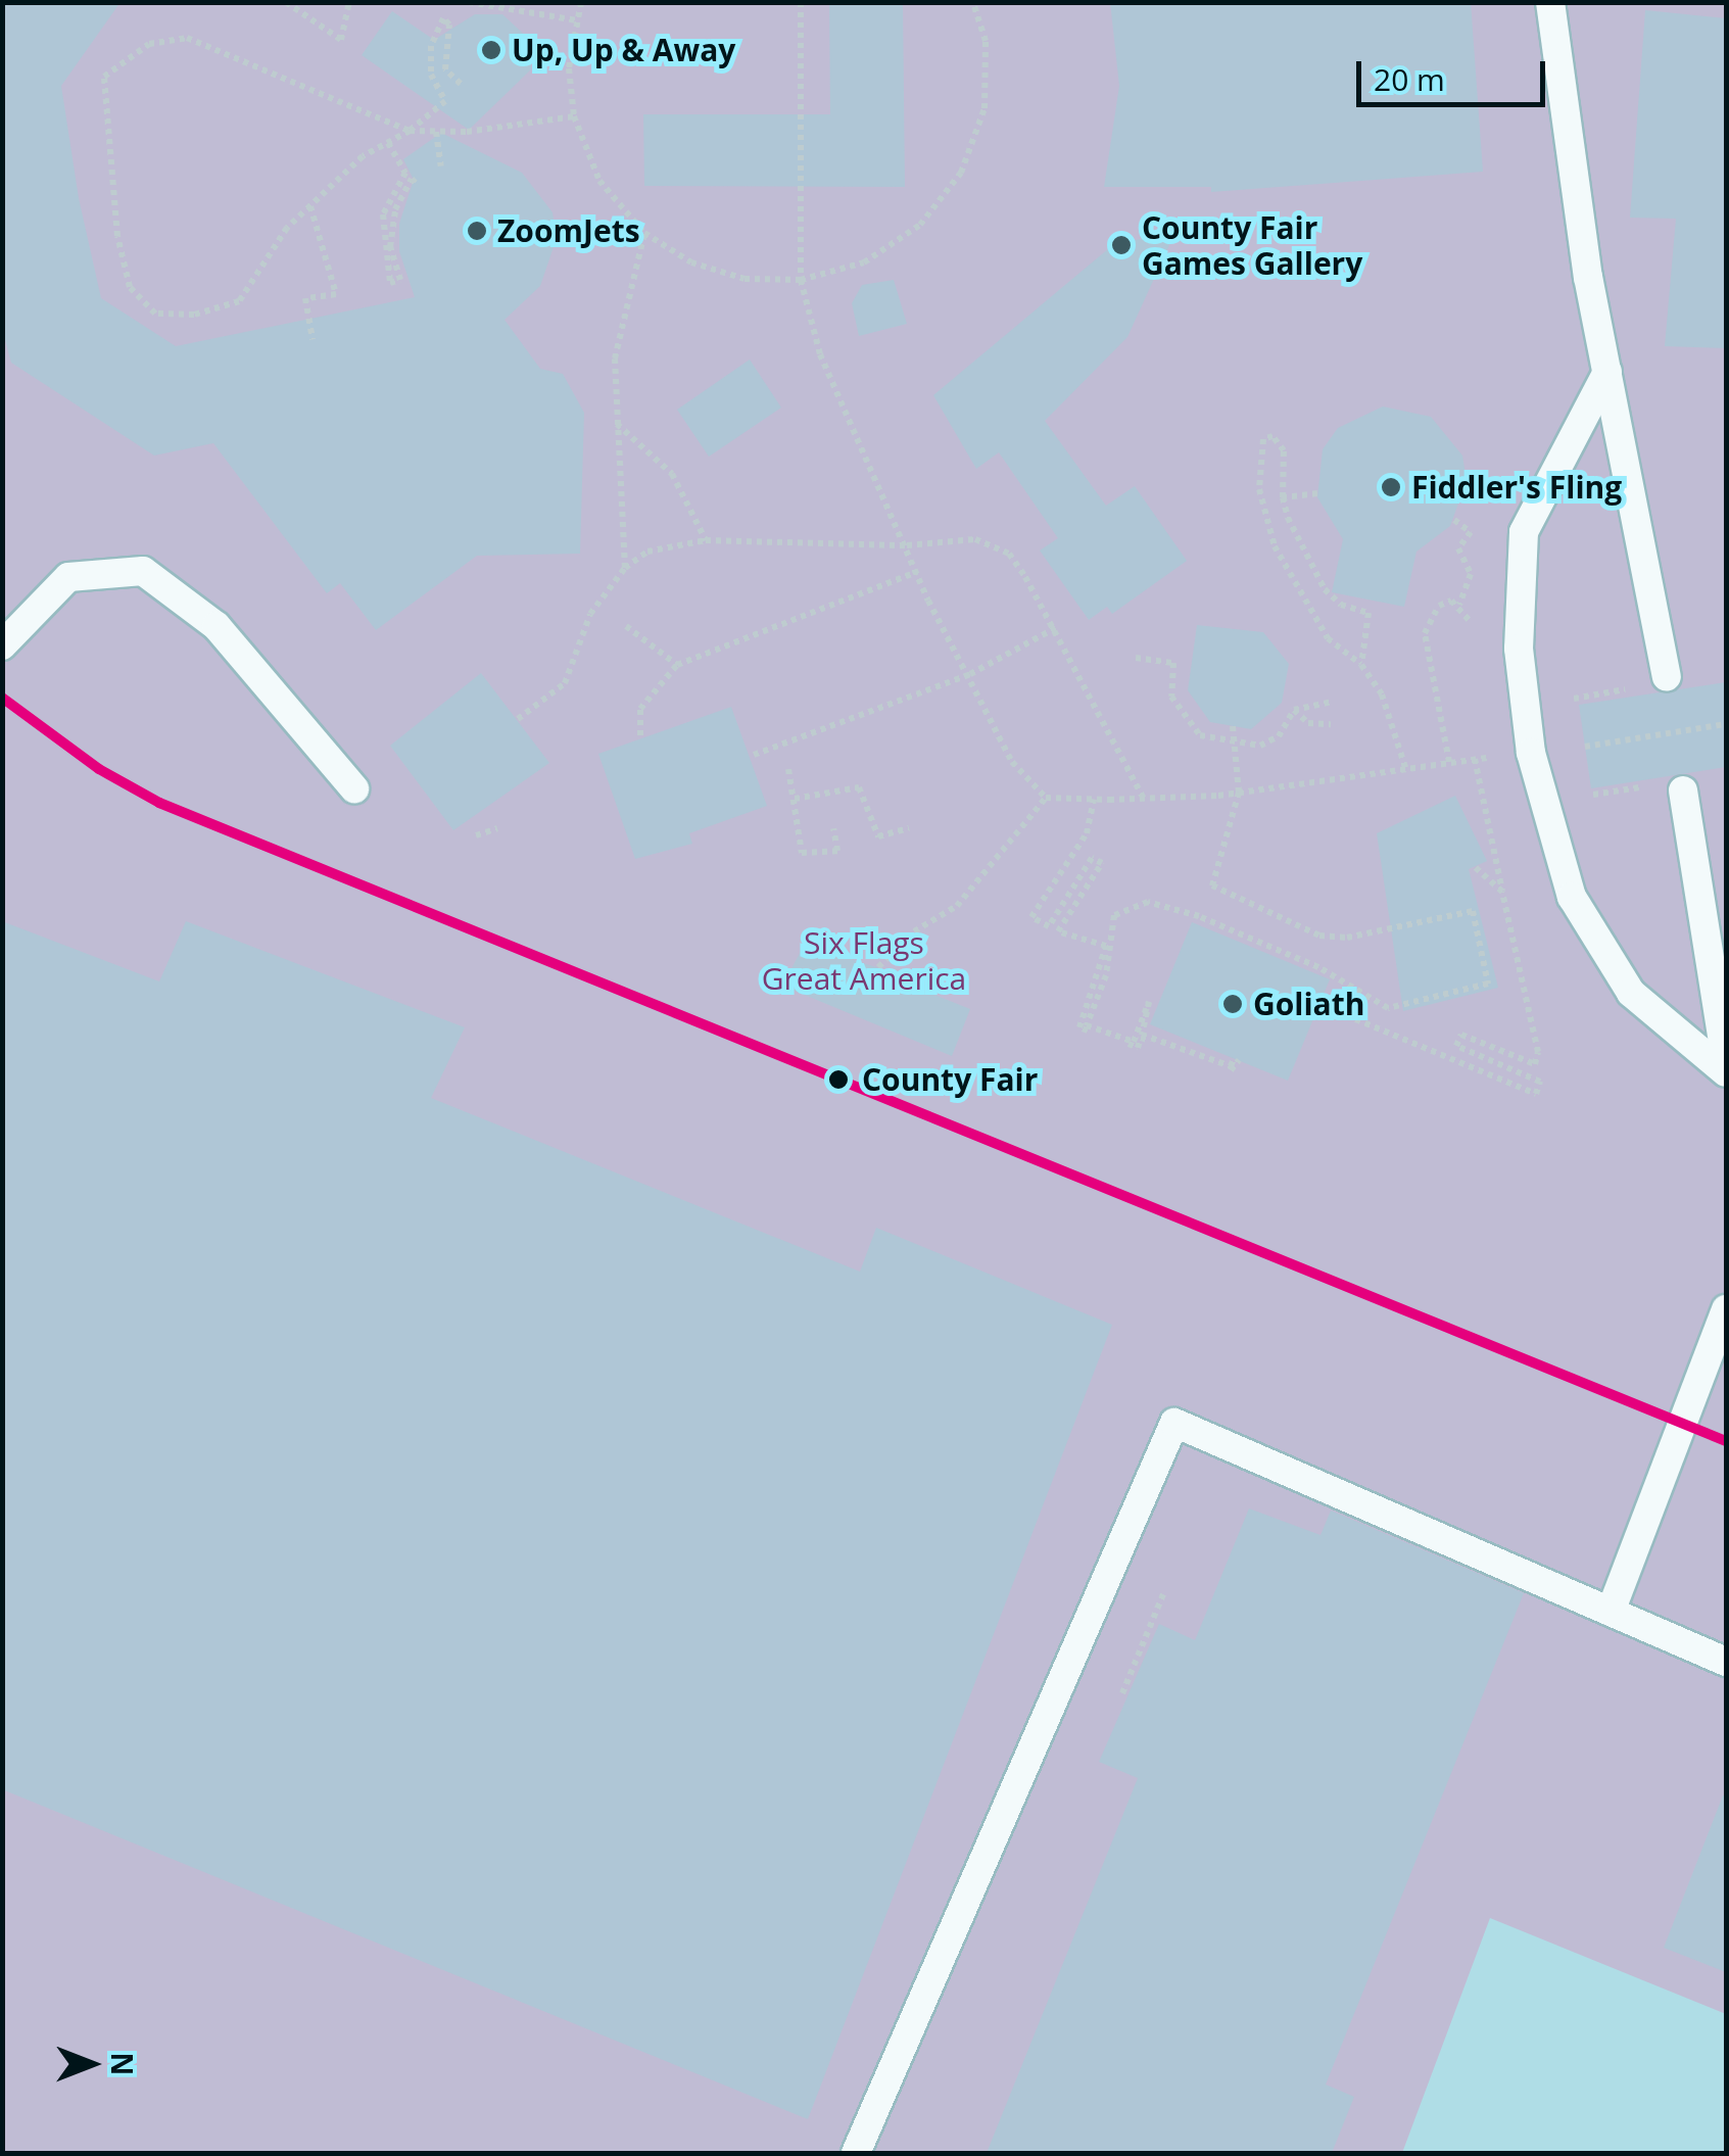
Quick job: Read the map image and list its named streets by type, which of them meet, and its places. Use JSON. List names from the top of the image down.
{
  "parks": ["Six Flags Great America"],
  "places": [
    "Up, Up & Away",
    "ZoomJets",
    "County Fair Games Gallery",
    "Fiddler's Fling",
    "Goliath",
    "County Fair"
  ],
  "scale_bar": "20 m",
  "north": "right"
}
